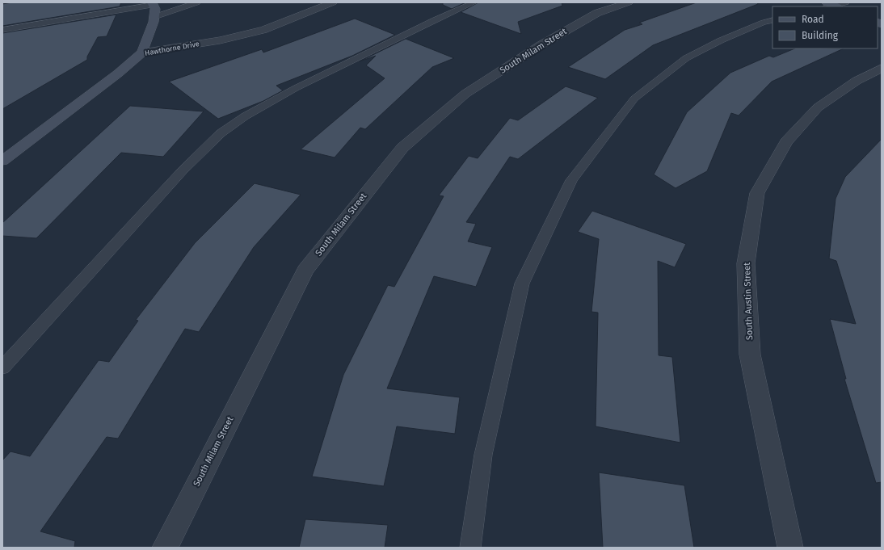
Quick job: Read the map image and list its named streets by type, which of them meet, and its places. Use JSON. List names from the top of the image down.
{
  "streets": {
    "main road": ["Hawthorne Drive"],
    "street": ["South Milam Street", "South Austin Street"]
  },
  "legend": ["Road", "Building"]
}
